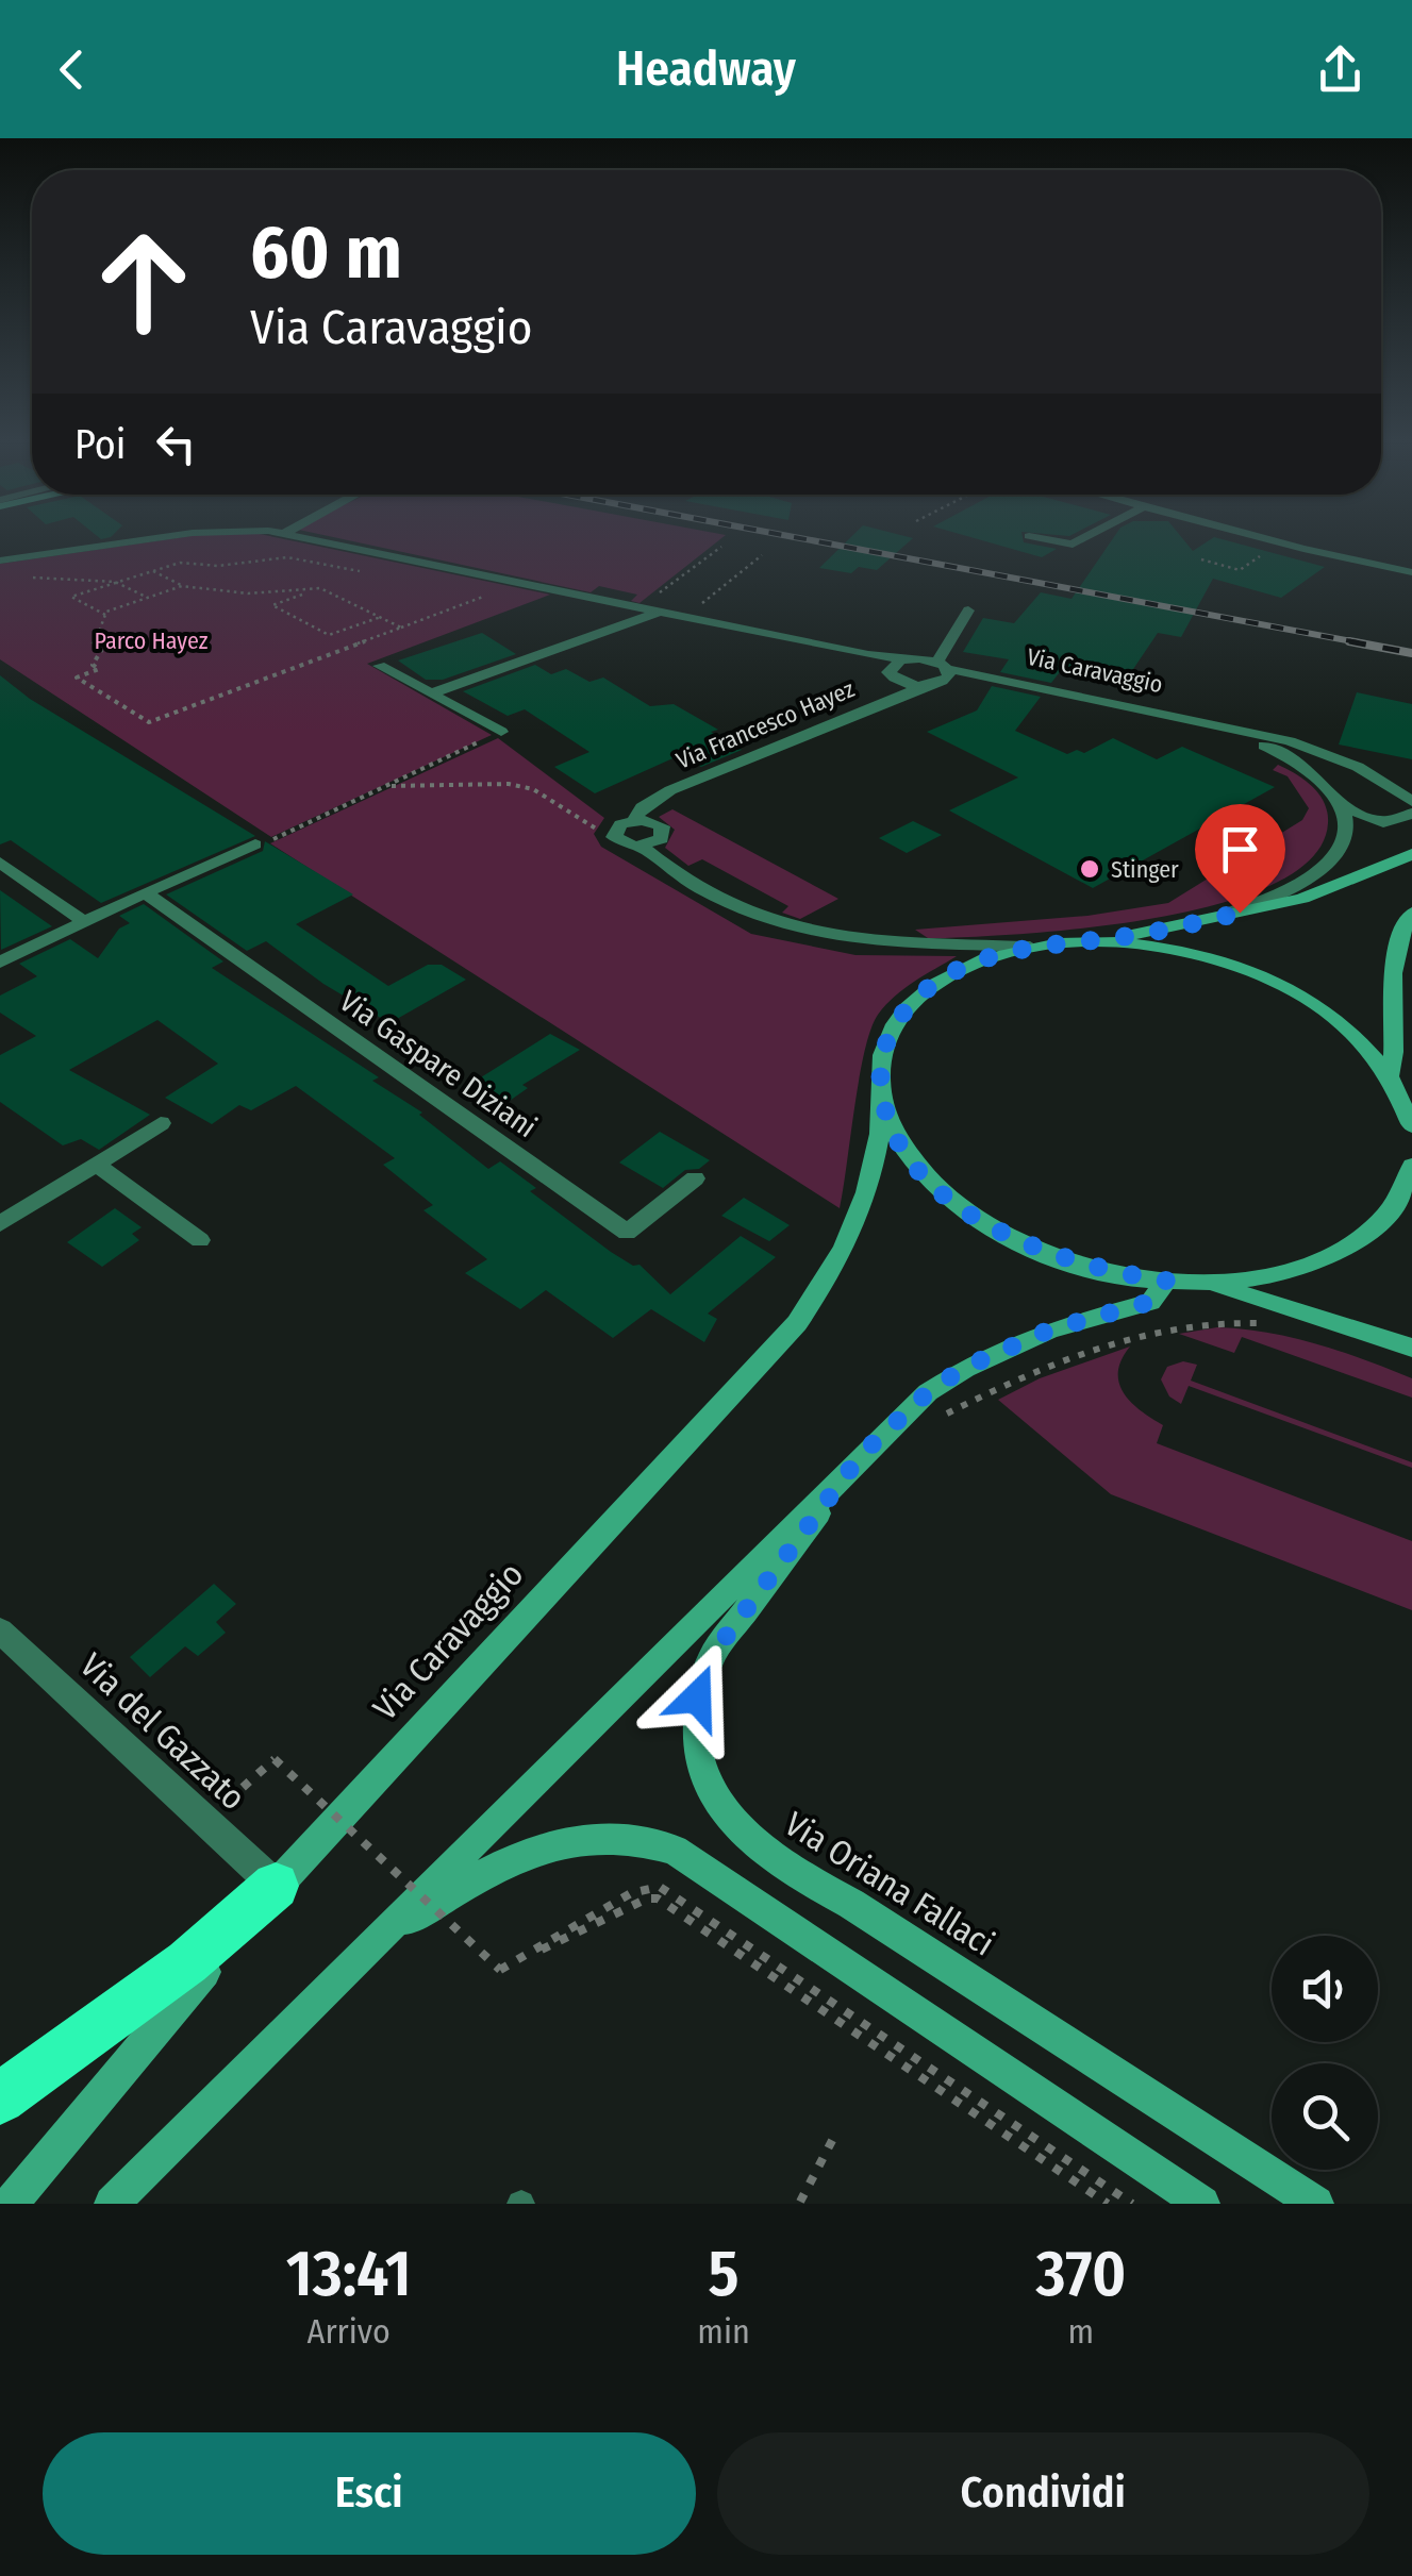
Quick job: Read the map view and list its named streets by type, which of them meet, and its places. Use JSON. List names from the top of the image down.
{
  "streets": {
    "main road": ["Via Caravaggio", "Via Oriana Fallaci"],
    "street": ["Via Francesco Hayez", "Via Gaspare Diziani", "Via del Gazzato"]
  },
  "crossings": [
    ["Via Caravaggio", "Via Francesco Hayez"],
    ["Via Caravaggio", "Via del Gazzato"]
  ],
  "parks": ["Parco Hayez"],
  "places": ["Stinger"],
  "page": {
    "header": "Headway",
    "turn": ["60 m", "Via Caravaggio"],
    "then": "Poi",
    "eta": [
      "13:41",
      "Arrivo",
      "5",
      "min",
      "370",
      "m"
    ],
    "buttons": ["Esci", "Condividi"]
  }
}
